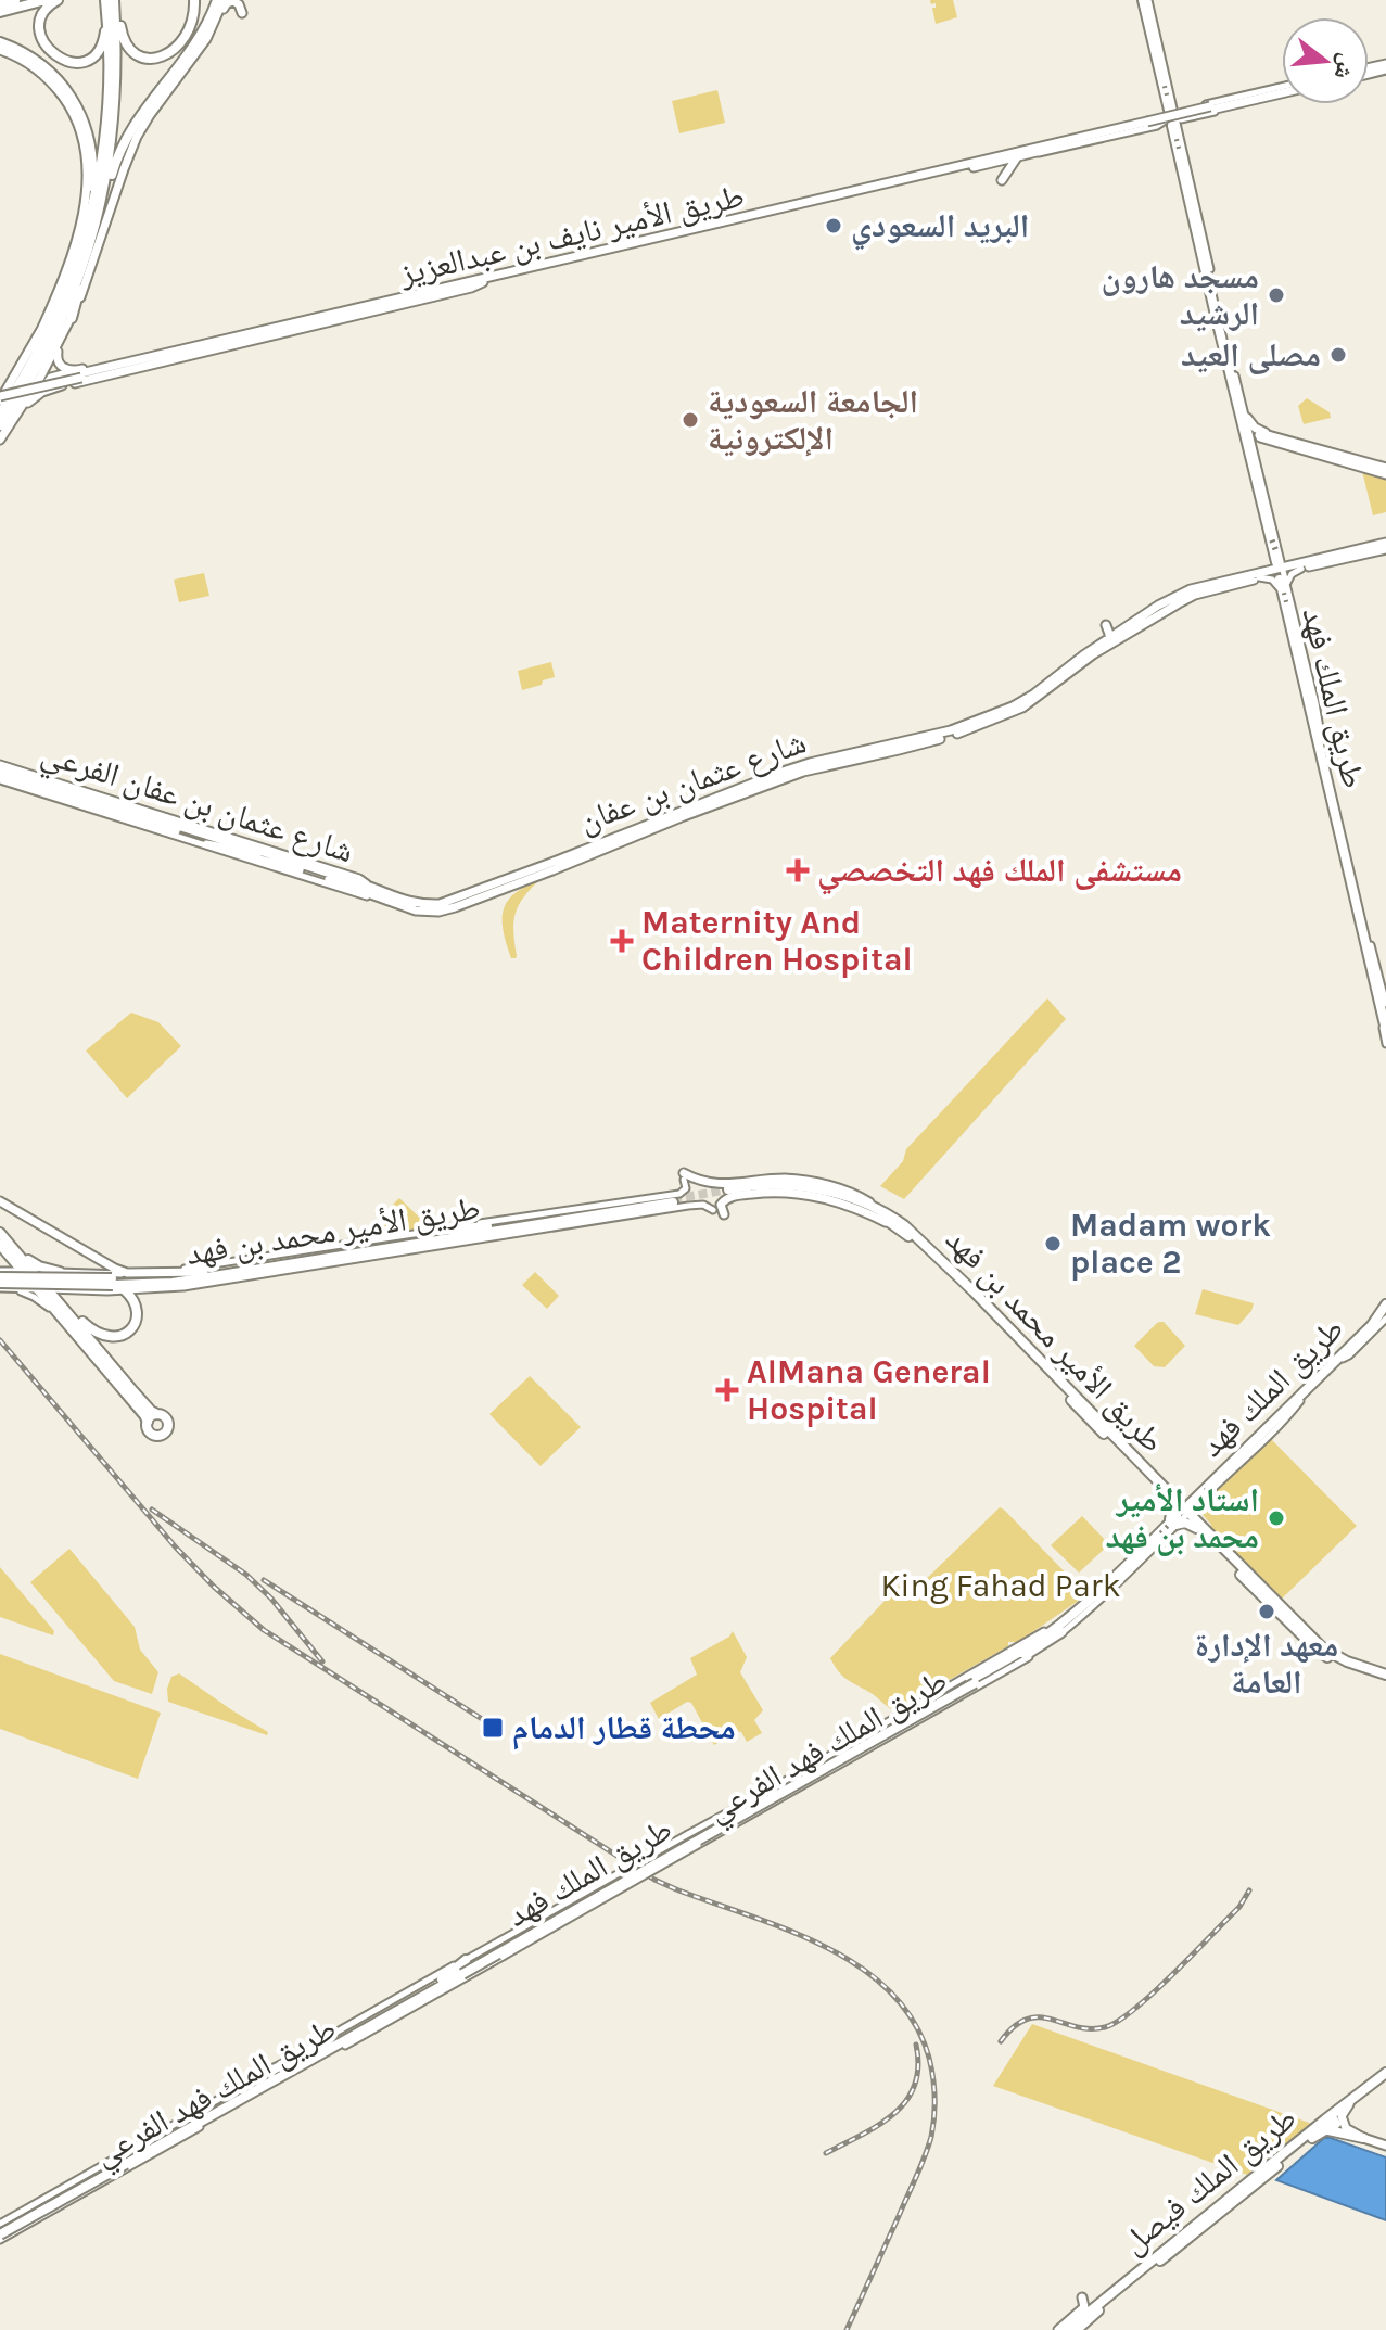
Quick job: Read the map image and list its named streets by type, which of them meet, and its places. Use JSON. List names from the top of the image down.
{
  "streets": {
    "highway": ["طريق الملك فهد", "طريق الأمير محمد بن فهد", "طريق الملك فيصل"],
    "main road": [
      "طريق الأمير نايف بن عبدالعزيز",
      "شارع عثمان بن عفان",
      "شارع عثمان بن عفان الفرعي",
      "طريق الملك فهد الفرعي"
    ]
  },
  "crossings": [
    ["طريق الملك فهد", "شارع عثمان بن عفان"],
    ["طريق الملك فهد", "طريق الأمير محمد بن فهد"],
    ["طريق الملك فهد", "طريق الملك فهد الفرعي"],
    ["شارع عثمان بن عفان", "شارع عثمان بن عفان الفرعي"],
    ["طريق الأمير محمد بن فهد", "طريق الملك فهد الفرعي"]
  ],
  "parks": ["King Fahad Park"],
  "places": {
    "other": [
      "البريد السعودي",
      "مسجد هارون الرشيد",
      "مصلى العيد",
      "الجامعة السعودية الإلكترونية",
      "Madam work place 2",
      "استاد الأمير محمد بن فهد",
      "معهد الإدارة العامة"
    ],
    "health": ["مستشفى الملك فهد التخصصي", "Maternity And Children Hospital", "AlMana General Hospital"],
    "transit": ["محطة قطار الدمام"]
  },
  "north": "right"
}
